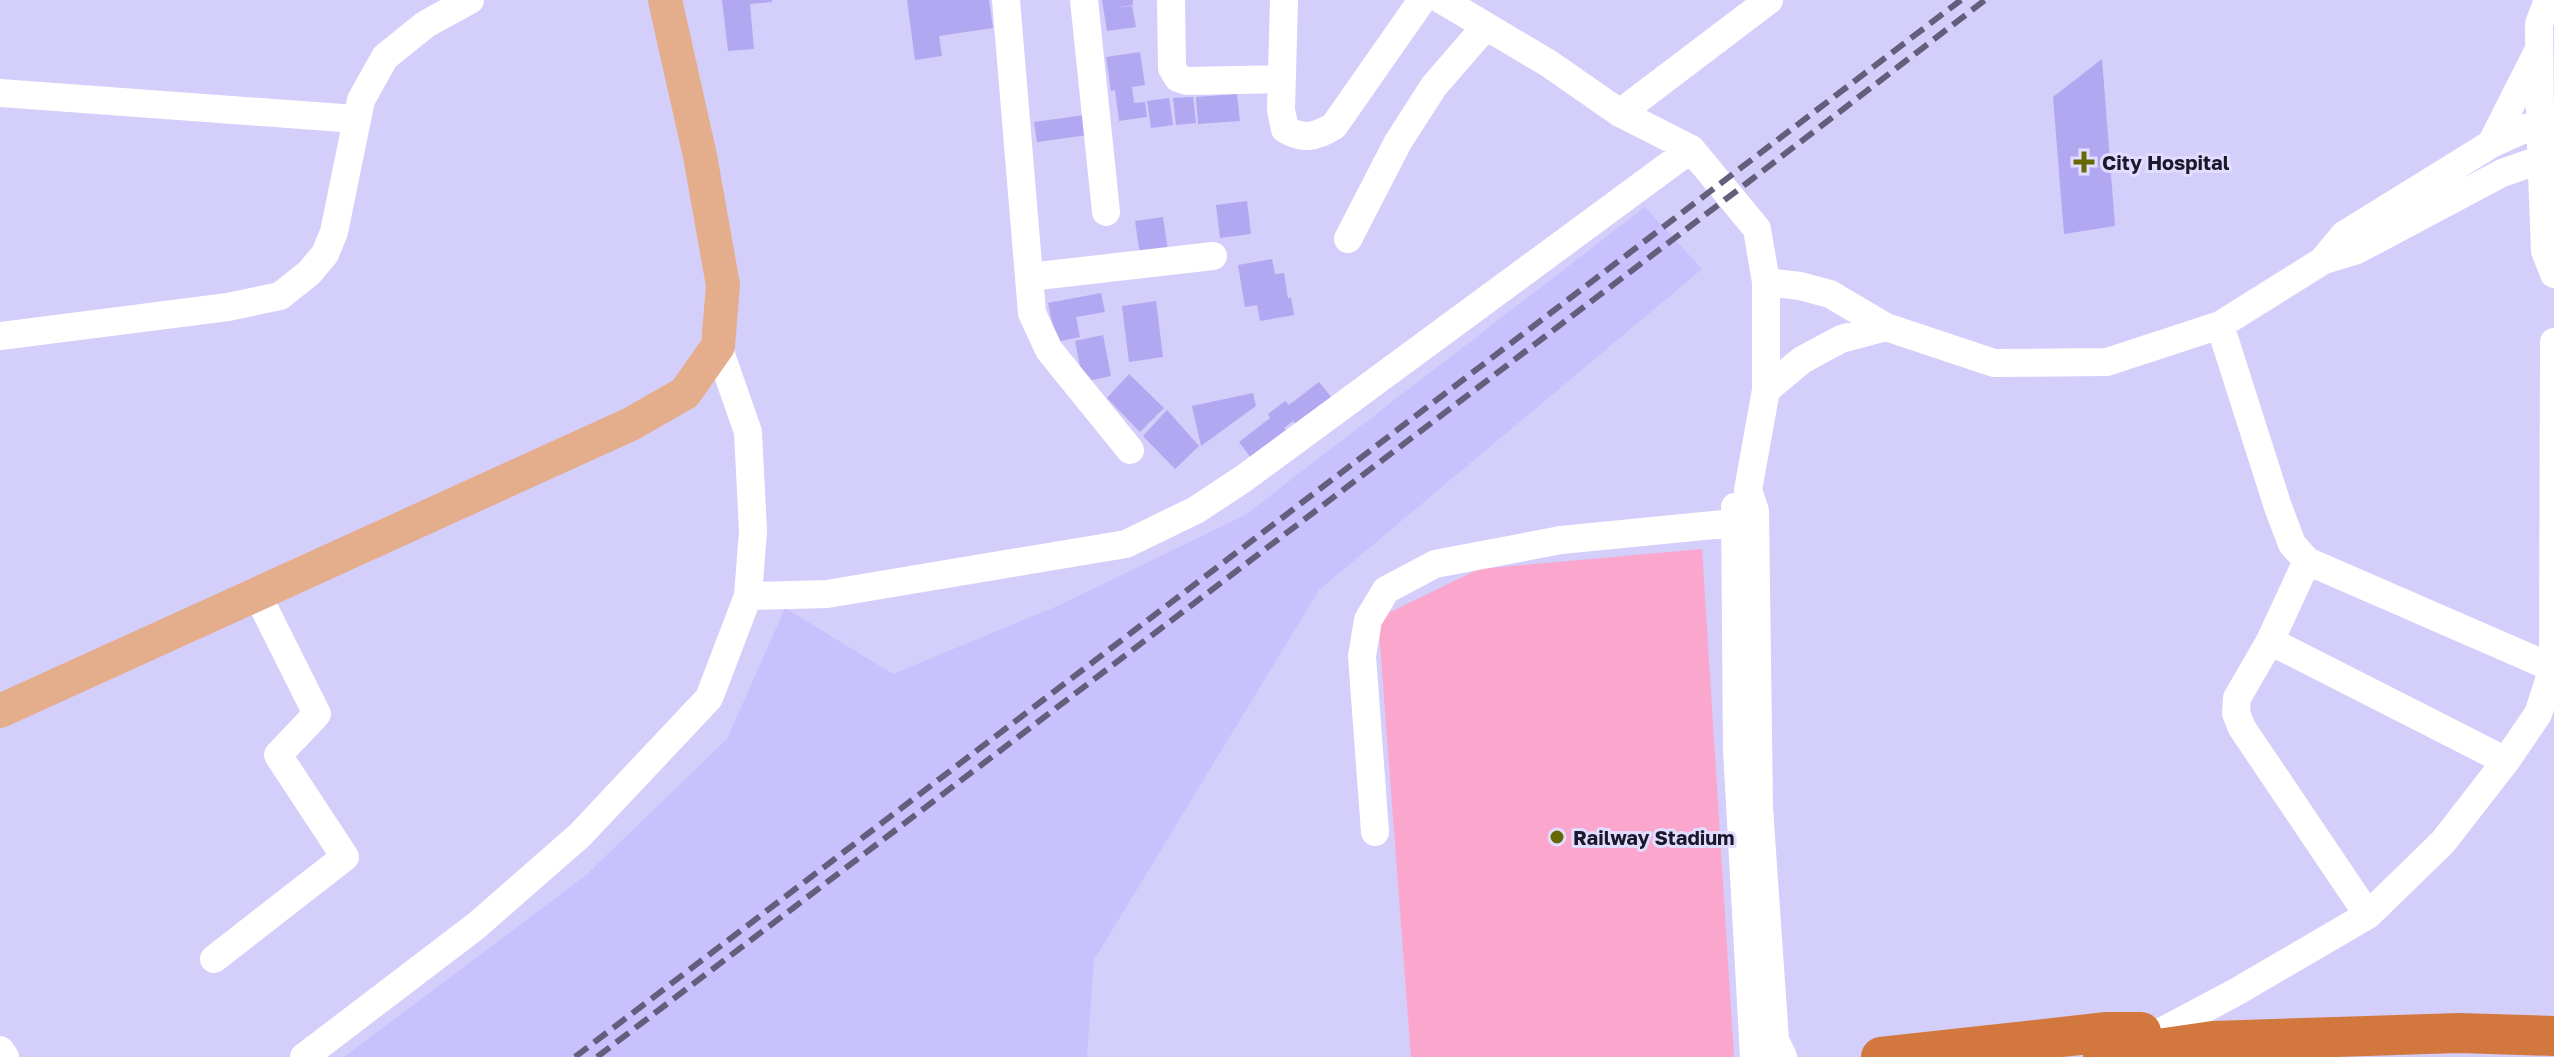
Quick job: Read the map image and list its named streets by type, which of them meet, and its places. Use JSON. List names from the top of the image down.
{
  "places": {
    "health": ["City Hospital"],
    "other": ["Railway Stadium"]
  }
}
